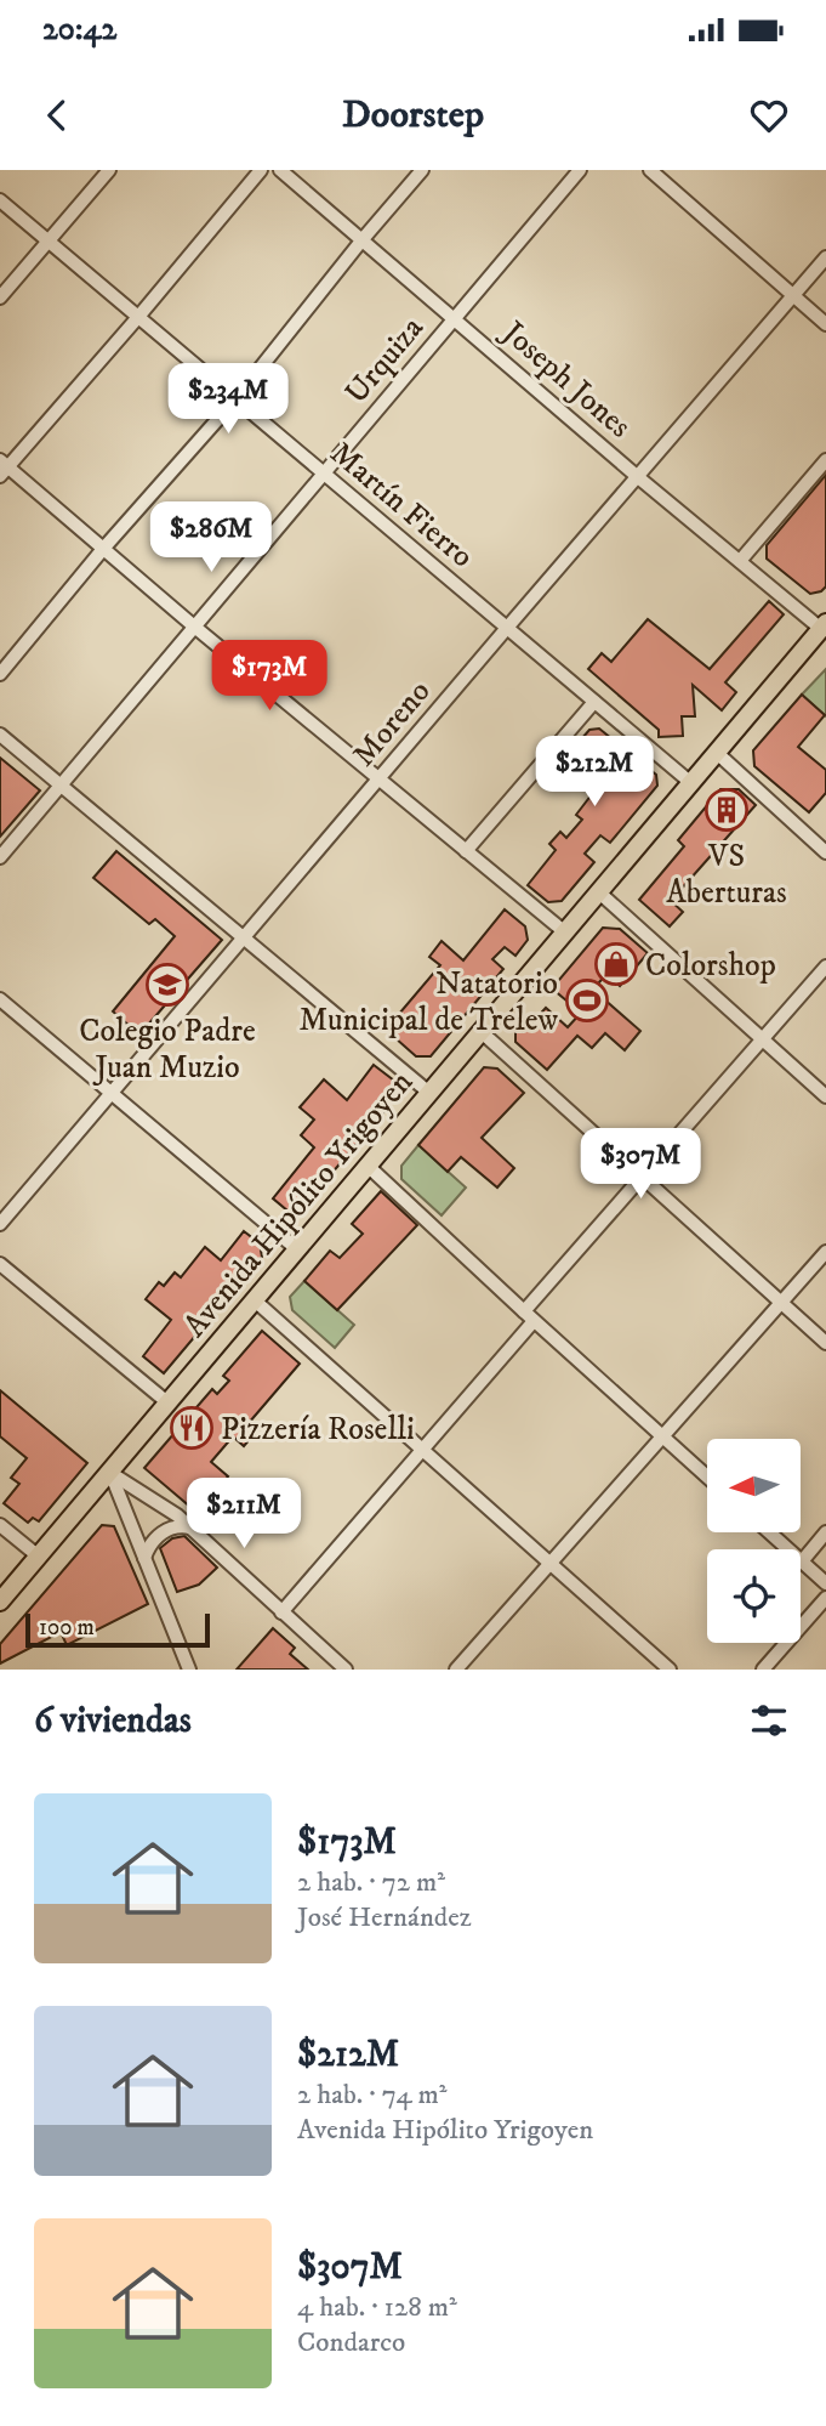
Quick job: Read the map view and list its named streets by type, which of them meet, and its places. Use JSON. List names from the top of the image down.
{
  "streets": {
    "main road": ["Avenida Hipólito Yrigoyen"],
    "street": [
      "Urquiza",
      "Joseph Jones",
      "Martín Fierro",
      "Moreno"
    ]
  },
  "crossings": [
    ["Urquiza", "Joseph Jones"],
    ["Urquiza", "Martín Fierro"],
    ["Joseph Jones", "Moreno"],
    ["Joseph Jones", "Avenida Hipólito Yrigoyen"],
    ["Martín Fierro", "Moreno"],
    ["Martín Fierro", "Avenida Hipólito Yrigoyen"]
  ],
  "places": {
    "building": ["VS Aberturas"],
    "shop": ["Colorshop"],
    "school or university": ["Colegio Padre Juan Muzio"],
    "sports": ["Natatorio Municipal de Trelew"],
    "restaurant": ["Pizzería Roselli"]
  },
  "scale_bar": "100 m",
  "north": "left",
  "page": {
    "status": "20:42",
    "header": "Doorstep",
    "price": [
      "$234M",
      "$286M",
      "$173M",
      "$212M",
      "$307M",
      "$211M"
    ],
    "scale": "100 m",
    "heading": "6 viviendas",
    "list": [
      {
        "name": "$173M",
        "note": "2 hab. · 72 m² · José Hernández"
      },
      {
        "name": "$212M",
        "note": "2 hab. · 74 m² · Avenida Hipólito Yrigoyen"
      },
      {
        "name": "$307M",
        "note": "4 hab. · 128 m² · Condarco"
      }
    ]
  }
}
